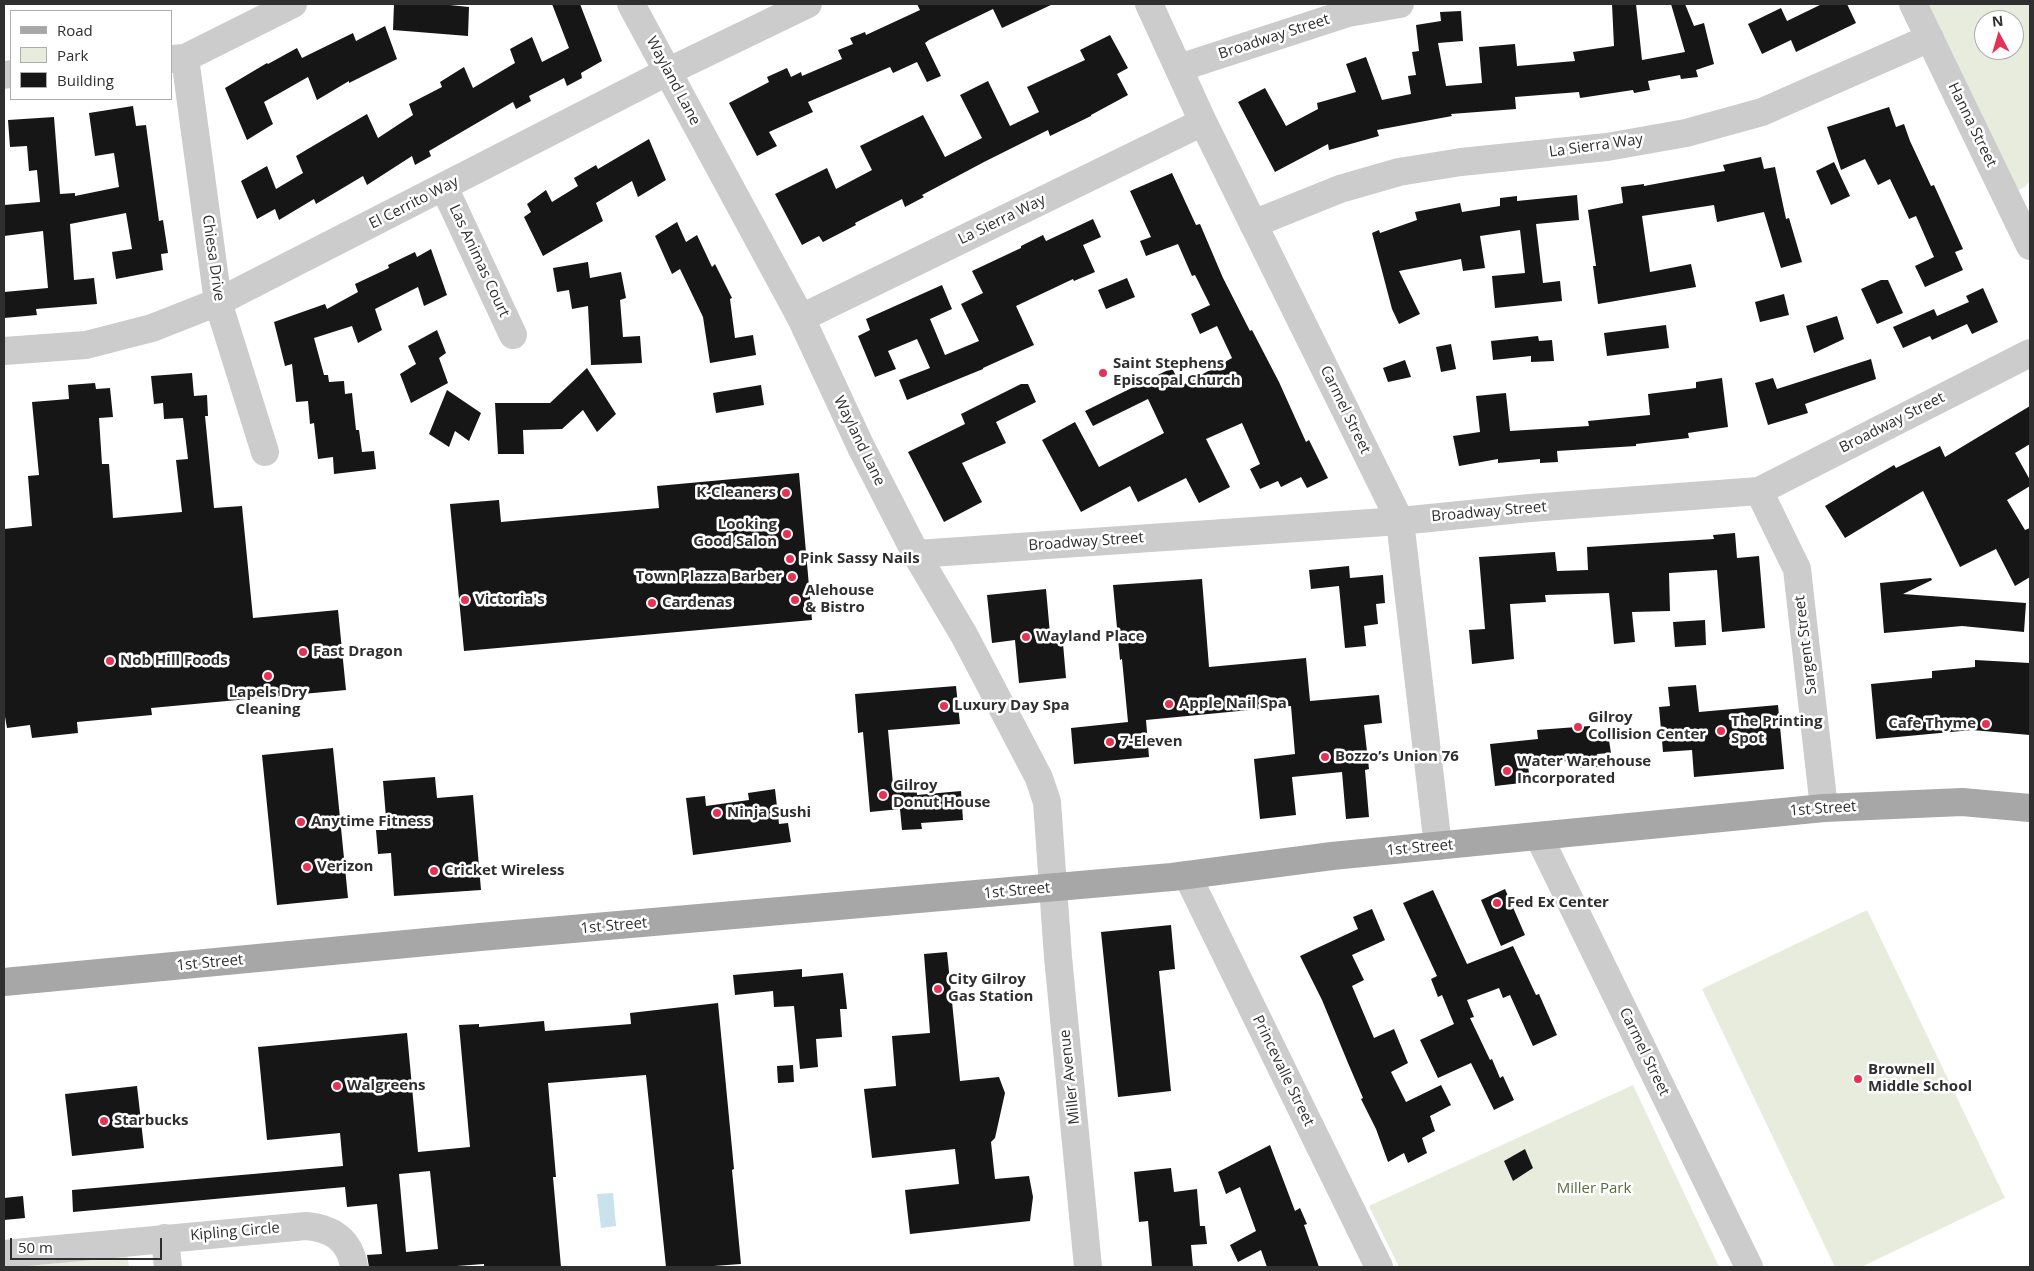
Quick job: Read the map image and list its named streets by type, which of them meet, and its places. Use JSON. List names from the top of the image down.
{
  "streets": {
    "main road": ["1st Street"],
    "street": [
      "Broadway Street",
      "Wayland Lane",
      "Hanna Street",
      "La Sierra Way",
      "El Cerrito Way",
      "Chiesa Drive",
      "Las Animas Court",
      "Carmel Street",
      "Sargent Street",
      "Princevalle Street",
      "Miller Avenue",
      "Kipling Circle"
    ]
  },
  "crossings": [
    ["Broadway Street", "Wayland Lane"],
    ["Broadway Street", "Carmel Street"],
    ["Broadway Street", "Sargent Street"],
    ["Wayland Lane", "La Sierra Way"],
    ["Wayland Lane", "El Cerrito Way"],
    ["Wayland Lane", "1st Street"],
    ["Wayland Lane", "Miller Avenue"],
    ["Hanna Street", "La Sierra Way"],
    ["La Sierra Way", "Carmel Street"],
    ["El Cerrito Way", "Chiesa Drive"],
    ["El Cerrito Way", "Las Animas Court"],
    ["Carmel Street", "1st Street"],
    ["Sargent Street", "1st Street"],
    ["1st Street", "Princevalle Street"],
    ["1st Street", "Miller Avenue"]
  ],
  "parks": ["Miller Park"],
  "places": [
    "Saint Stephens Episcopal Church",
    "K-Cleaners",
    "Looking Good Salon",
    "Pink Sassy Nails",
    "Town Plazza Barber",
    "Victoria's",
    "Alehouse & Bistro",
    "Cardenas",
    "Wayland Place",
    "Fast Dragon",
    "Nob Hill Foods",
    "Lapels Dry Cleaning",
    "Apple Nail Spa",
    "Luxury Day Spa",
    "Cafe Thyme",
    "Gilroy Collision Center",
    "The Printing Spot",
    "7-Eleven",
    "Bozzo’s Union 76",
    "Water Warehouse Incorporated",
    "Gilroy Donut House",
    "Ninja Sushi",
    "Anytime Fitness",
    "Verizon",
    "Cricket Wireless",
    "Fed Ex Center",
    "City Gilroy Gas Station",
    "Brownell Middle School",
    "Walgreens",
    "Starbucks"
  ],
  "legend": ["Road", "Park", "Building"],
  "scale_bar": "50 m",
  "north": "top"
}
